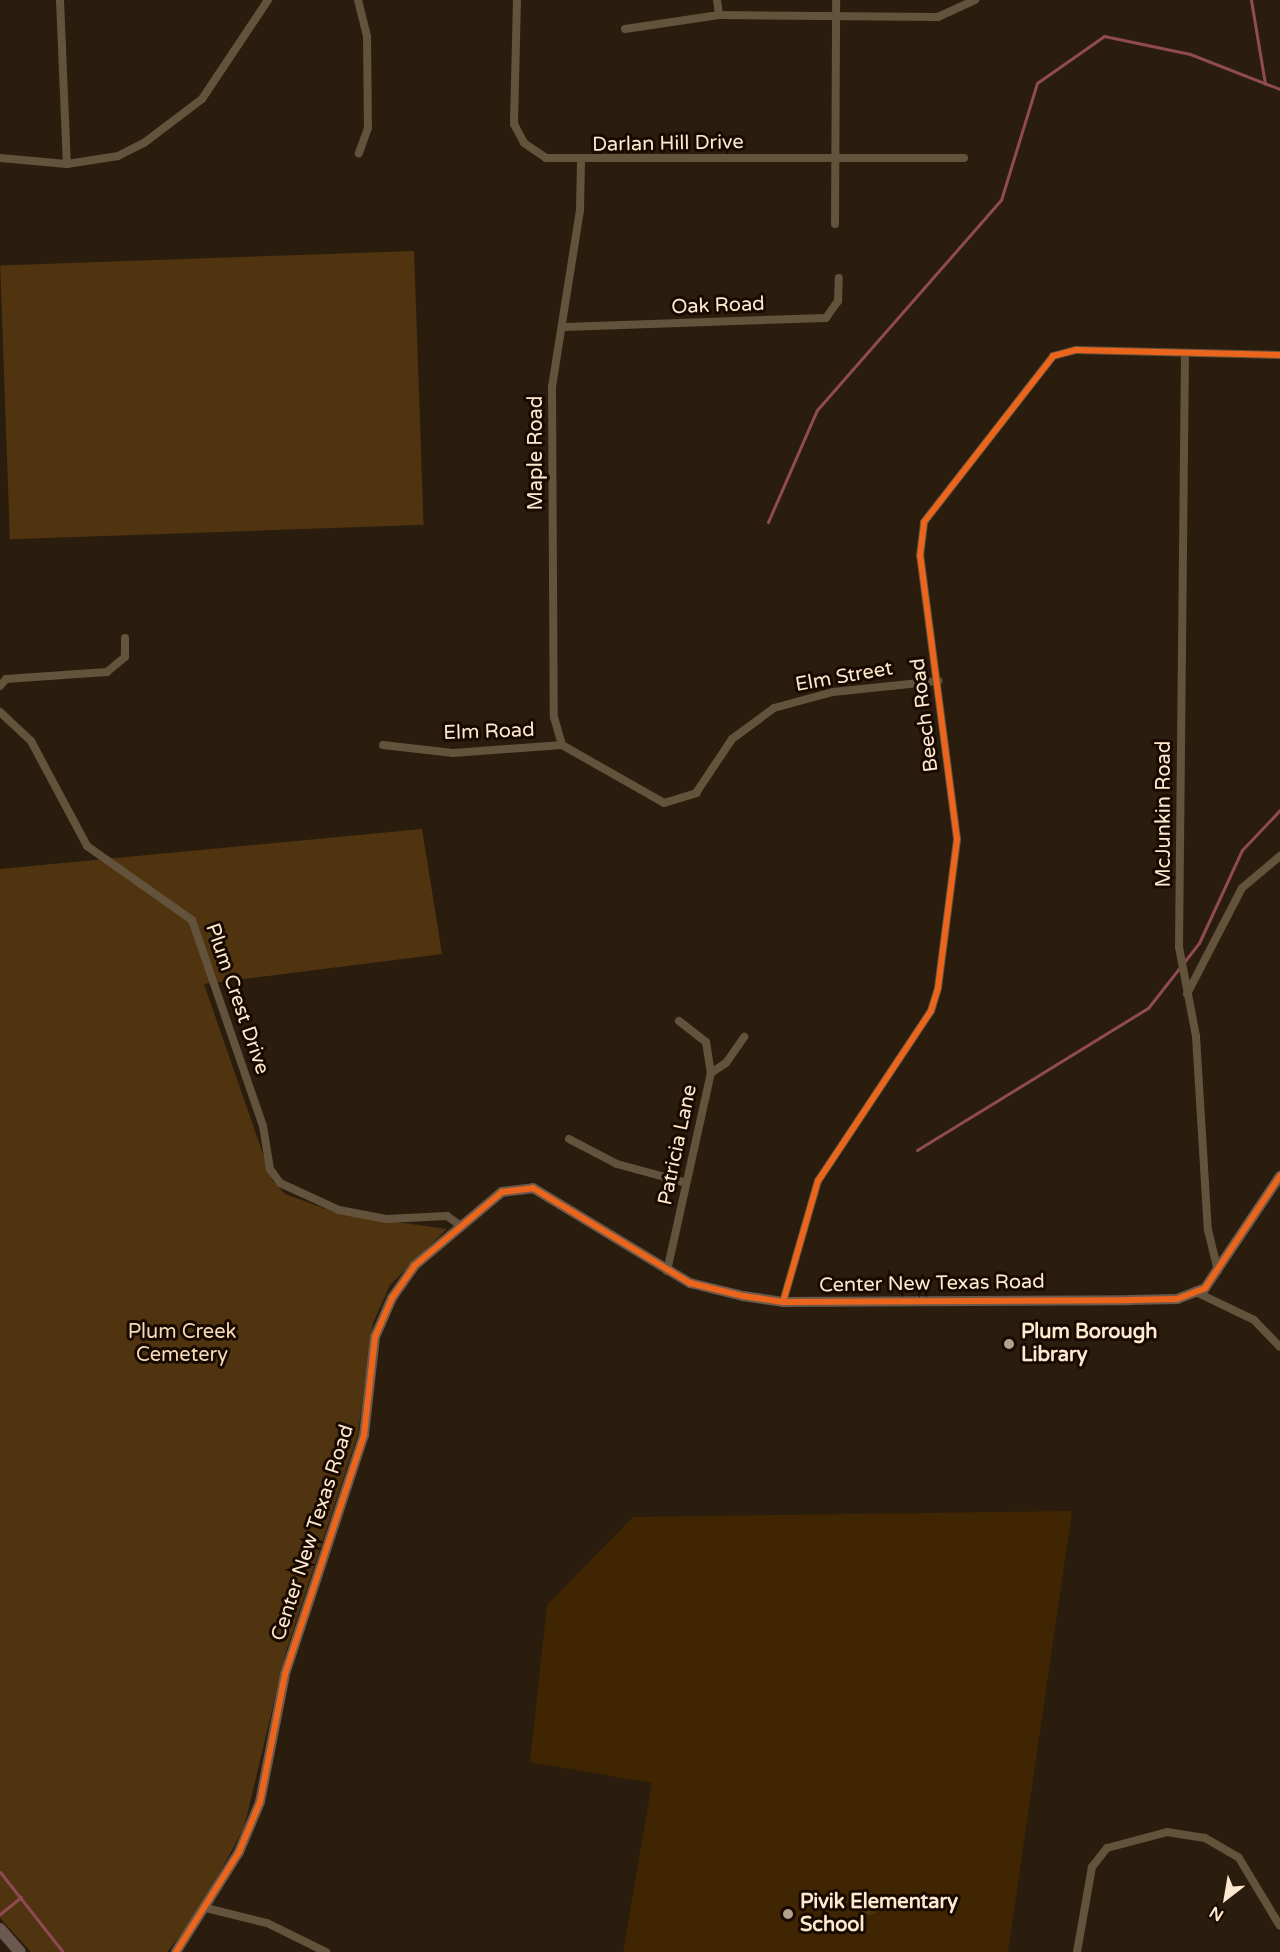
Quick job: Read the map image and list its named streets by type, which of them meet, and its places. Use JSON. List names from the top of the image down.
{
  "streets": {
    "street": [
      "Darlan Hill Drive",
      "Oak Road",
      "Maple Road",
      "Elm Street",
      "Beech Road",
      "Elm Road",
      "McJunkin Road",
      "Plum Crest Drive",
      "Patricia Lane",
      "Center New Texas Road"
    ]
  },
  "crossings": [
    ["Darlan Hill Drive", "Maple Road"],
    ["Oak Road", "Maple Road"],
    ["Maple Road", "Elm Street"],
    ["Maple Road", "Elm Road"],
    ["Elm Street", "Beech Road"],
    ["Elm Street", "Elm Road"],
    ["Beech Road", "McJunkin Road"],
    ["Beech Road", "Center New Texas Road"],
    ["Plum Crest Drive", "Center New Texas Road"],
    ["Patricia Lane", "Center New Texas Road"]
  ],
  "parks": ["Plum Creek Cemetery"],
  "places": ["Plum Borough Library", "Pivik Elementary School"],
  "north": "bottom left"
}
